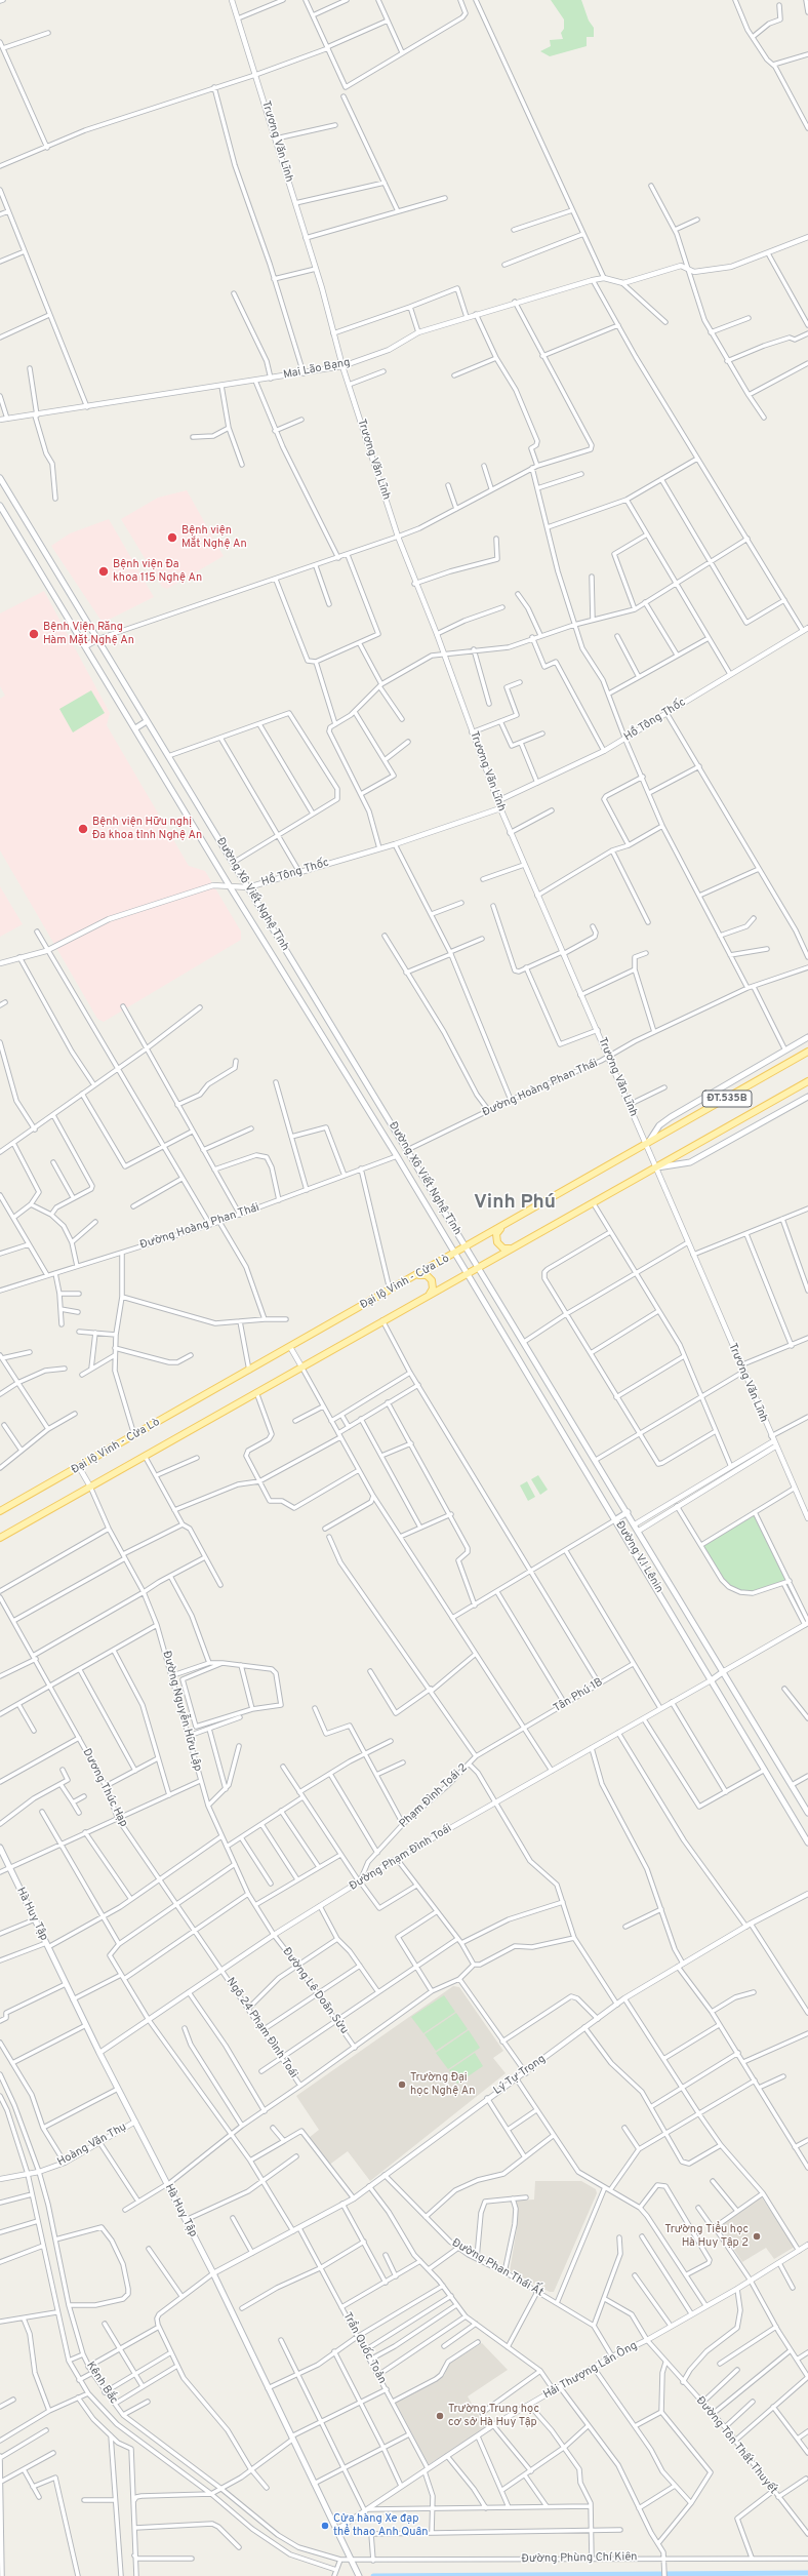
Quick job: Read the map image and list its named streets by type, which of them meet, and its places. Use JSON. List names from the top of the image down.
{
  "streets": {
    "main road": [
      "Đường Xô Viết Nghệ Tĩnh",
      "ĐT.535B",
      "Đại lộ Vinh - Cửa Lò",
      "Đường V.I Lênin",
      "Hà Huy Tập"
    ],
    "street": [
      "Trương Văn Lĩnh",
      "Mai Lão Bạng",
      "Hồ Tông Thốc",
      "Đường Hoàng Phan Thái",
      "Tân Phú 1B",
      "Đường Nguyễn Hữu Lập",
      "Dương Thúc Hạp",
      "Phạm Đình Toái 2",
      "Đường Phạm Đình Toái",
      "Đường Lê Doãn Sửu",
      "Ngõ 24 Phạm Đình Toái",
      "Lý Tự Trọng",
      "Hoàng Văn Thụ",
      "Đường Phan Thái Ất",
      "Trần Quốc Toản",
      "Hải Thượng Lãn Ông",
      "Kênh Bắc",
      "Đường Tôn Thất Thuyết",
      "Đường Phùng Chí Kiên"
    ]
  },
  "crossings": [
    ["Trương Văn Lĩnh", "Mai Lão Bạng"],
    ["Trương Văn Lĩnh", "Hồ Tông Thốc"],
    ["Trương Văn Lĩnh", "Đường Hoàng Phan Thái"],
    ["Trương Văn Lĩnh", "Đại lộ Vinh - Cửa Lò"],
    ["Hồ Tông Thốc", "Đường Xô Viết Nghệ Tĩnh"],
    ["Đường Xô Viết Nghệ Tĩnh", "Đường Hoàng Phan Thái"],
    ["Đường Xô Viết Nghệ Tĩnh", "Đại lộ Vinh - Cửa Lò"],
    ["Đường Xô Viết Nghệ Tĩnh", "Đường V.I Lênin"],
    ["Đại lộ Vinh - Cửa Lò", "Đường V.I Lênin"],
    ["Đại lộ Vinh - Cửa Lò", "Đường Nguyễn Hữu Lập"],
    ["Đường V.I Lênin", "Đường Phạm Đình Toái"],
    ["Tân Phú 1B", "Phạm Đình Toái 2"],
    ["Đường Nguyễn Hữu Lập", "Đường Phạm Đình Toái"],
    ["Đường Nguyễn Hữu Lập", "Đường Lê Doãn Sửu"],
    ["Dương Thúc Hạp", "Đường Phạm Đình Toái"],
    ["Dương Thúc Hạp", "Ngõ 24 Phạm Đình Toái"],
    ["Phạm Đình Toái 2", "Đường Phạm Đình Toái"],
    ["Đường Phạm Đình Toái", "Hà Huy Tập"],
    ["Đường Phạm Đình Toái", "Đường Lê Doãn Sửu"],
    ["Đường Phạm Đình Toái", "Ngõ 24 Phạm Đình Toái"],
    ["Hà Huy Tập", "Lý Tự Trọng"],
    ["Hà Huy Tập", "Hoàng Văn Thụ"],
    ["Hà Huy Tập", "Hải Thượng Lãn Ông"],
    ["Hà Huy Tập", "Kênh Bắc"],
    ["Hà Huy Tập", "Đường Phùng Chí Kiên"],
    ["Lý Tự Trọng", "Đường Phan Thái Ất"],
    ["Lý Tự Trọng", "Trần Quốc Toản"],
    ["Hoàng Văn Thụ", "Kênh Bắc"],
    ["Đường Phan Thái Ất", "Hải Thượng Lãn Ông"],
    ["Trần Quốc Toản", "Hải Thượng Lãn Ông"],
    ["Hải Thượng Lãn Ông", "Đường Tôn Thất Thuyết"],
    ["Kênh Bắc", "Đường Phùng Chí Kiên"]
  ],
  "districts": ["Vinh Phú"],
  "places": [
    "Bệnh viện Mắt Nghệ An",
    "Bệnh viện Đa khoa 115 Nghệ An",
    "Bệnh Viện Răng Hàm Mặt Nghệ An",
    "Bệnh viện Hữu nghị Đa khoa tỉnh Nghệ An",
    "Trường Đại học Nghệ An",
    "Trường Tiểu học Hà Huy Tập 2",
    "Trường Trung học cơ sở Hà Huy Tập",
    "Cửa hàng Xe đạp thể thao Anh Quân"
  ]
}
